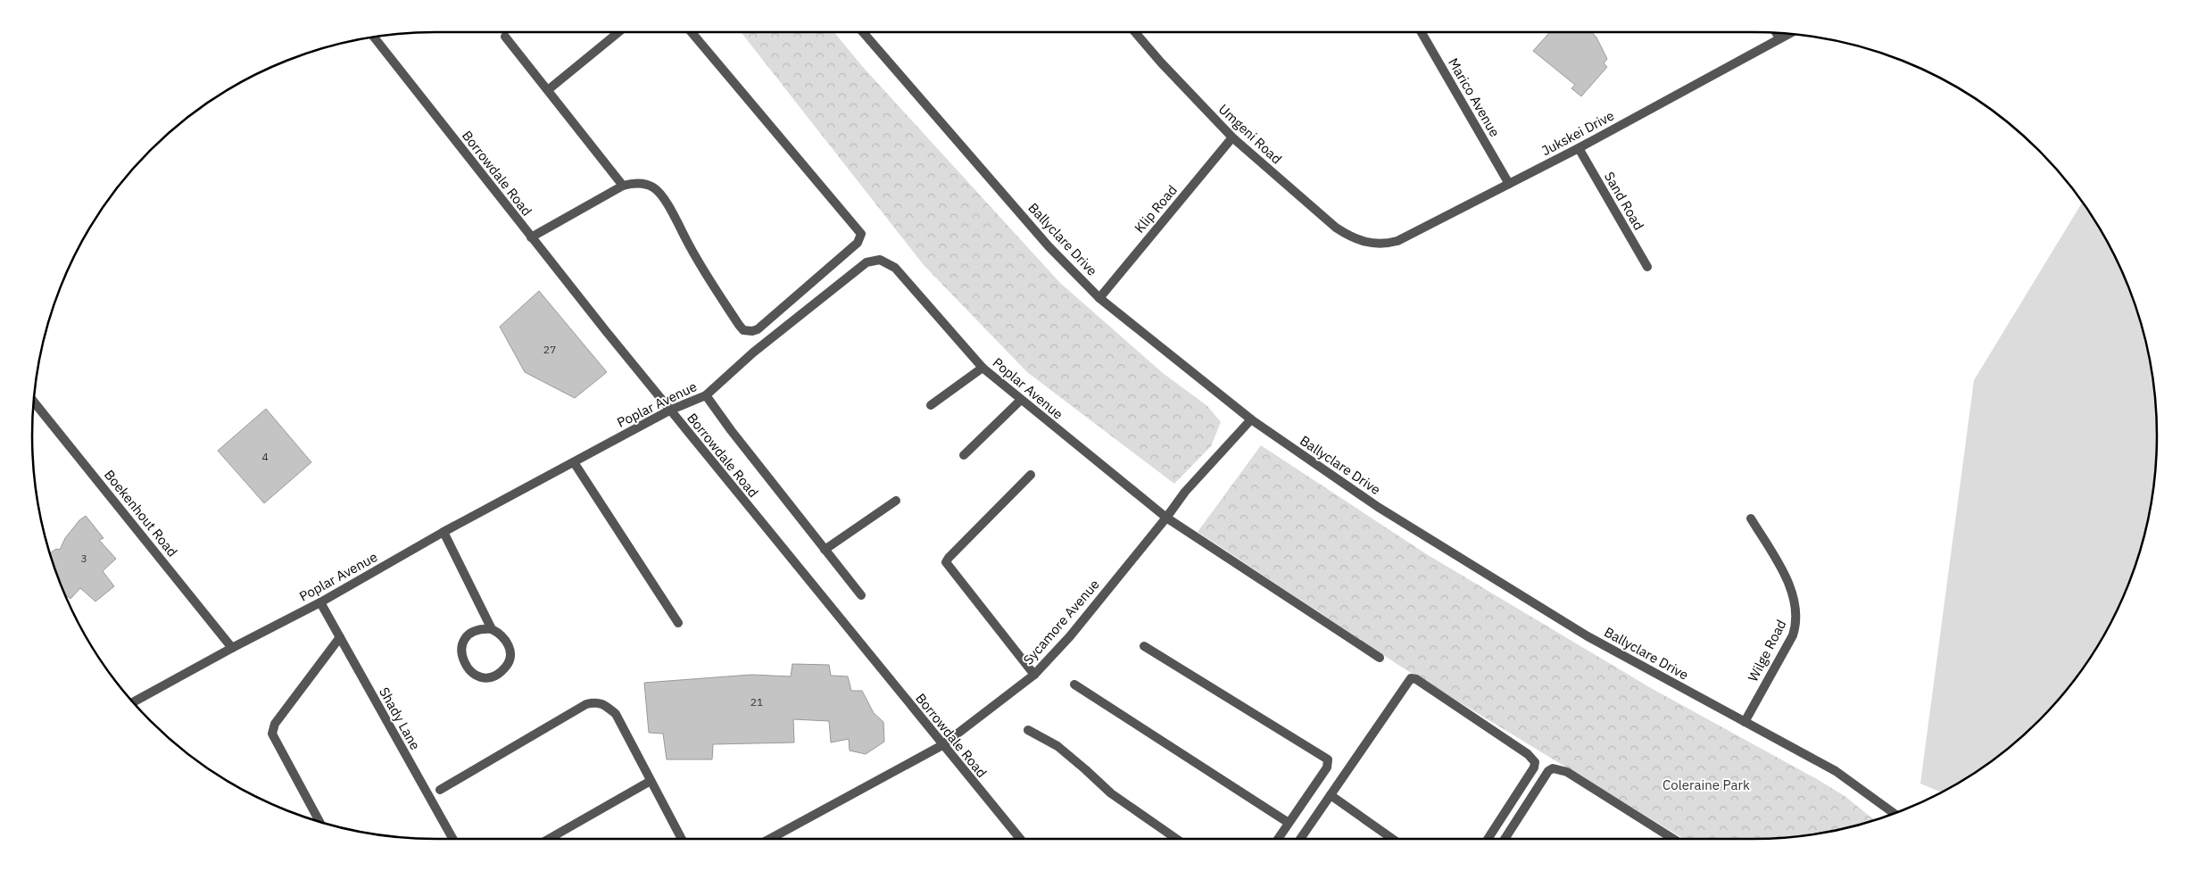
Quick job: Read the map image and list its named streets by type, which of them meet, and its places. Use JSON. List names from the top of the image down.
{
  "streets": {
    "street": [
      "Marico Avenue",
      "Jukskei Drive",
      "Umgeni Road",
      "Borrowdale Road",
      "Sand Road",
      "Klip Road",
      "Ballyclare Drive",
      "Poplar Avenue",
      "Boekenhout Road",
      "Sycamore Avenue",
      "Wilge Road",
      "Shady Lane"
    ]
  },
  "crossings": [
    ["Marico Avenue", "Jukskei Drive"],
    ["Jukskei Drive", "Umgeni Road"],
    ["Jukskei Drive", "Sand Road"],
    ["Umgeni Road", "Klip Road"],
    ["Borrowdale Road", "Poplar Avenue"],
    ["Borrowdale Road", "Sycamore Avenue"],
    ["Klip Road", "Ballyclare Drive"],
    ["Ballyclare Drive", "Sycamore Avenue"],
    ["Ballyclare Drive", "Wilge Road"],
    ["Poplar Avenue", "Boekenhout Road"],
    ["Poplar Avenue", "Sycamore Avenue"],
    ["Poplar Avenue", "Shady Lane"]
  ],
  "parks": ["Coleraine Park"],
  "house_numbers": [
    "27",
    "4",
    "3",
    "21"
  ]
}
